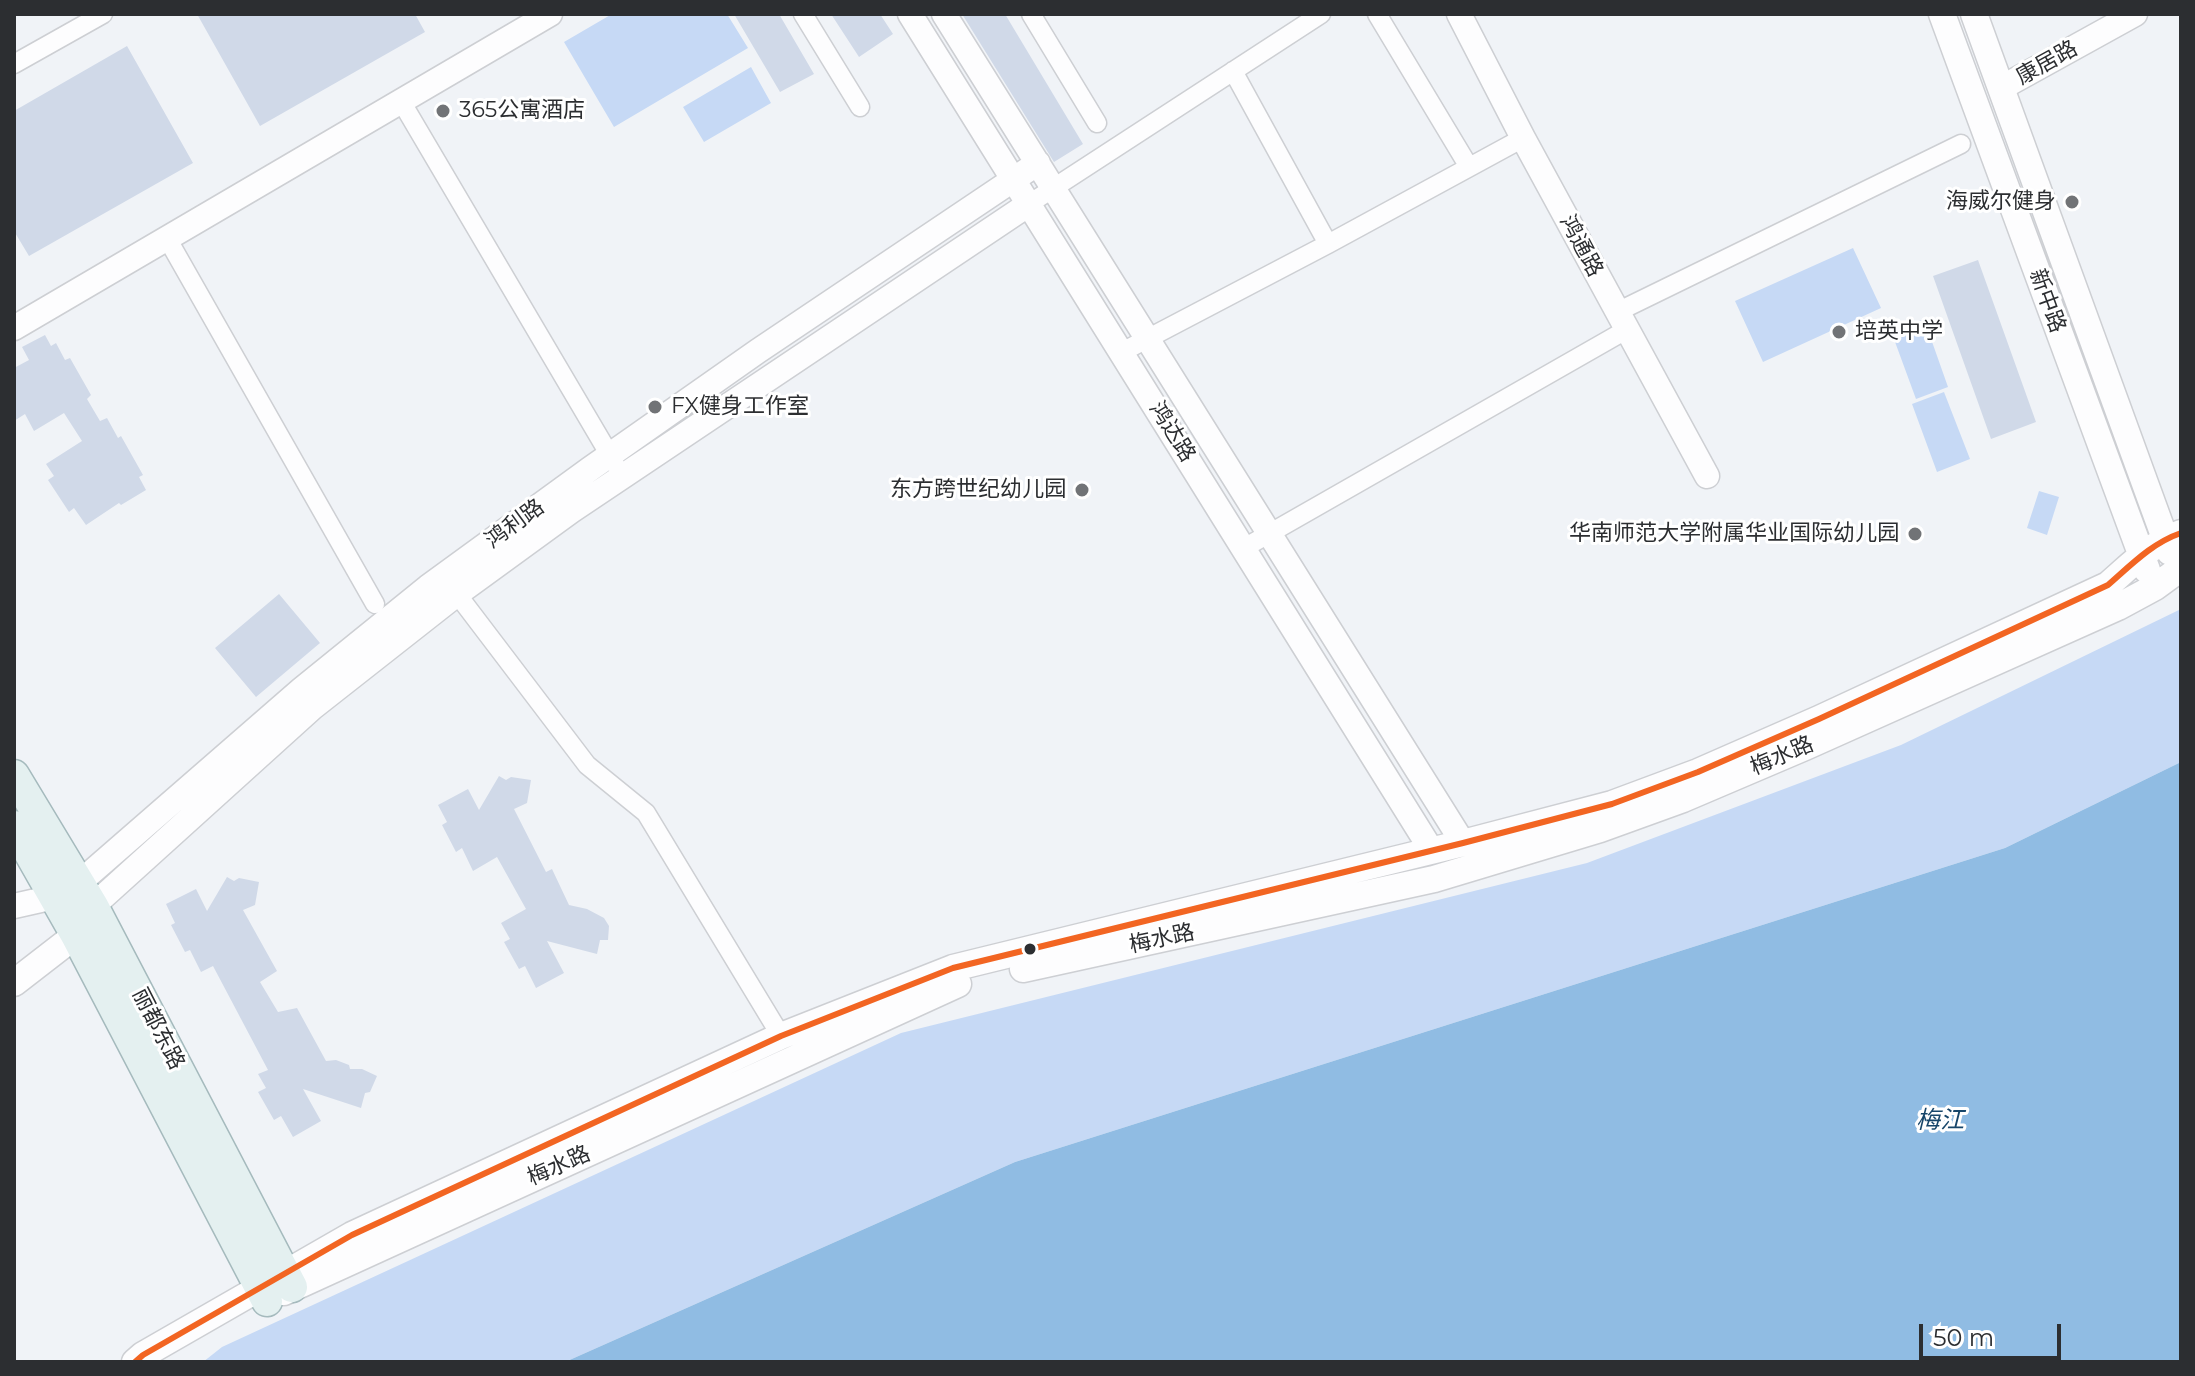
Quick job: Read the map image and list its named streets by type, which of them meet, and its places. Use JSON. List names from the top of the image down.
{
  "streets": {
    "main road": ["新中路", "梅水路", "丽都东路"],
    "street": [
      "康居路",
      "鸿通路",
      "鸿达路",
      "鸿利路"
    ]
  },
  "crossings": [
    ["康居路", "新中路"],
    ["新中路", "梅水路"],
    ["鸿达路", "鸿利路"],
    ["鸿达路", "梅水路"],
    ["鸿利路", "丽都东路"],
    ["梅水路", "丽都东路"]
  ],
  "water": ["梅江"],
  "places": [
    "365公寓酒店",
    "海威尔健身",
    "培英中学",
    "FX健身工作室",
    "东方跨世纪幼儿园",
    "华南师范大学附属华业国际幼儿园"
  ],
  "scale_bar": "50 m"
}
